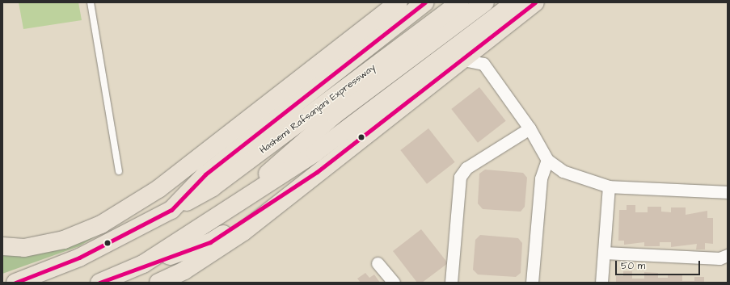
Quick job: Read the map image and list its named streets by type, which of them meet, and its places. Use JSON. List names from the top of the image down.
{
  "streets": {
    "main road": ["Hashemi Rafsanjani Expressway"]
  },
  "scale_bar": "50 m"
}
